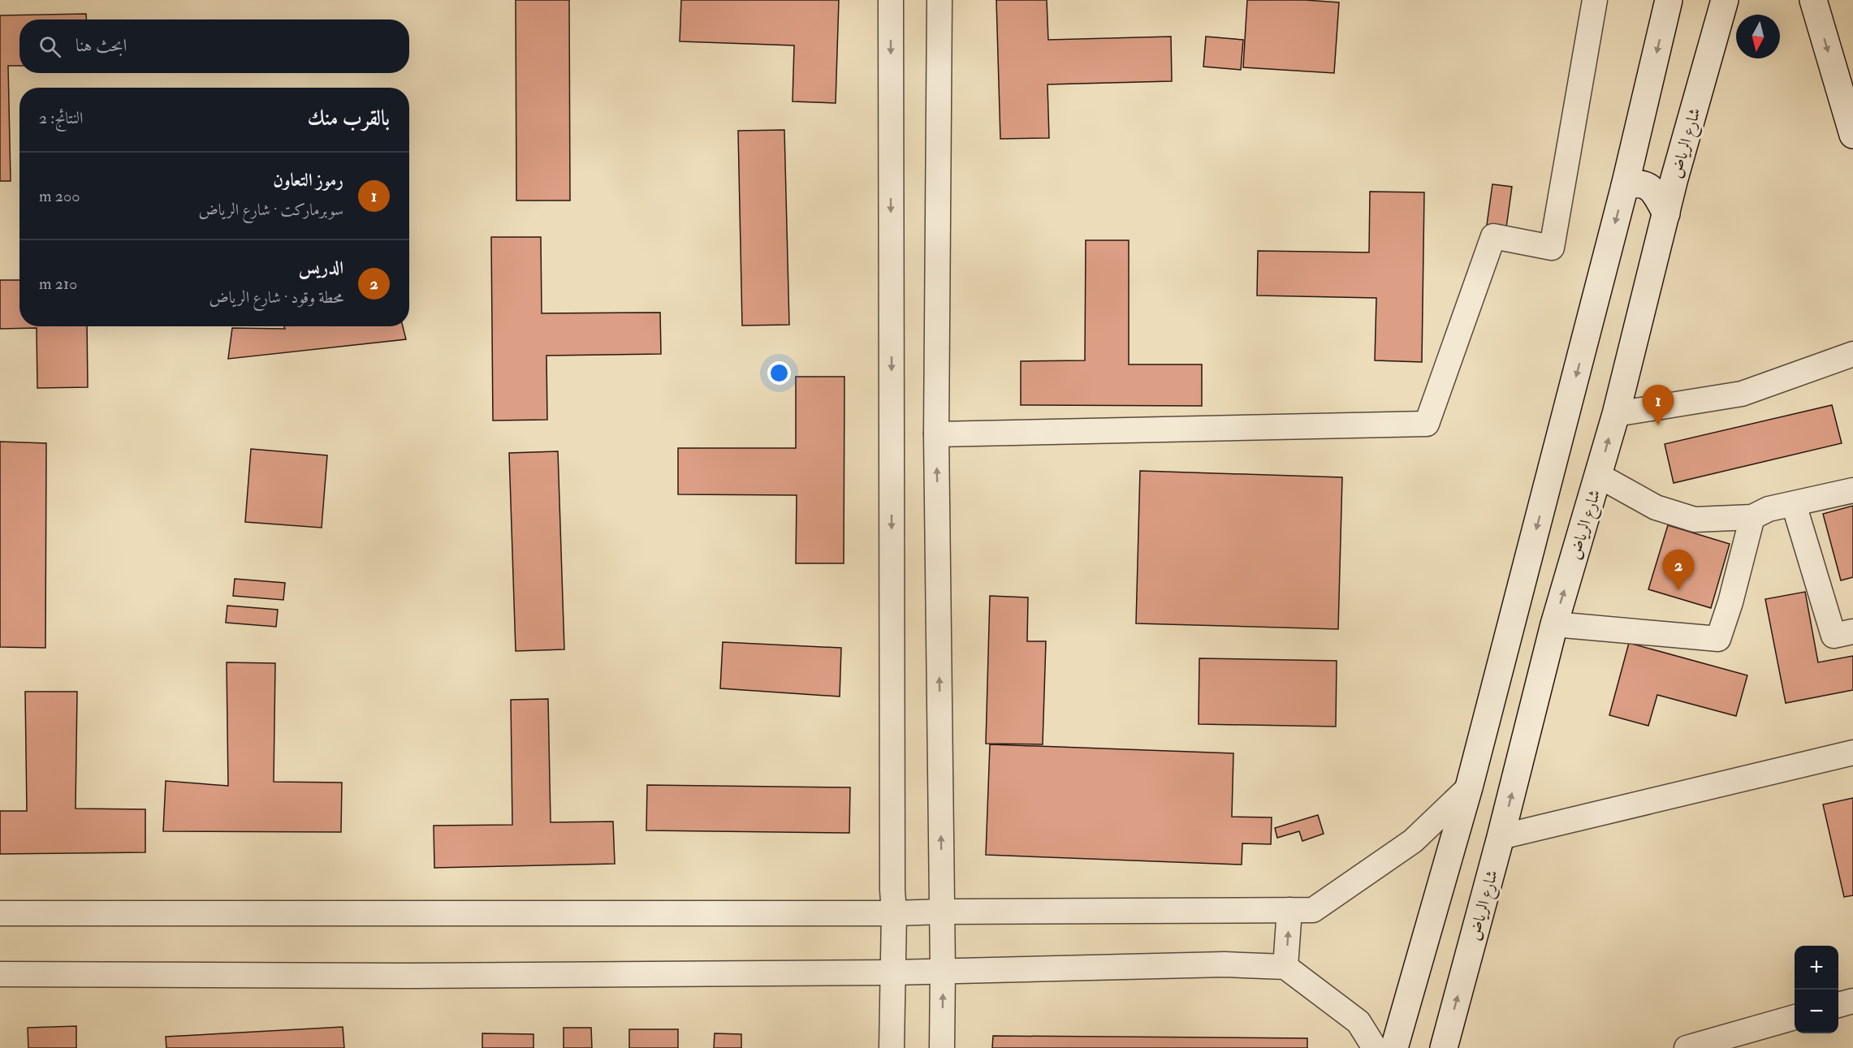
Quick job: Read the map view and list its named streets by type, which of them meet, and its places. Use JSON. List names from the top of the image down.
{
  "streets": {
    "main road": ["شارع الرياض"]
  },
  "north": "bottom",
  "page": {
    "search": "ابحث هنا",
    "heading": ["بالقرب منك", "النتائج: 2"],
    "list": [
      {
        "mark": "1",
        "name": "رموز التعاون",
        "note": "سوبرماركت · شارع الرياض",
        "value": "200 m"
      },
      {
        "mark": "2",
        "name": "الدريس",
        "note": "محطة وقود · شارع الرياض",
        "value": "210 m"
      }
    ],
    "pins": ["1", "2"],
    "map_buttons": ["+", "−"]
  }
}
